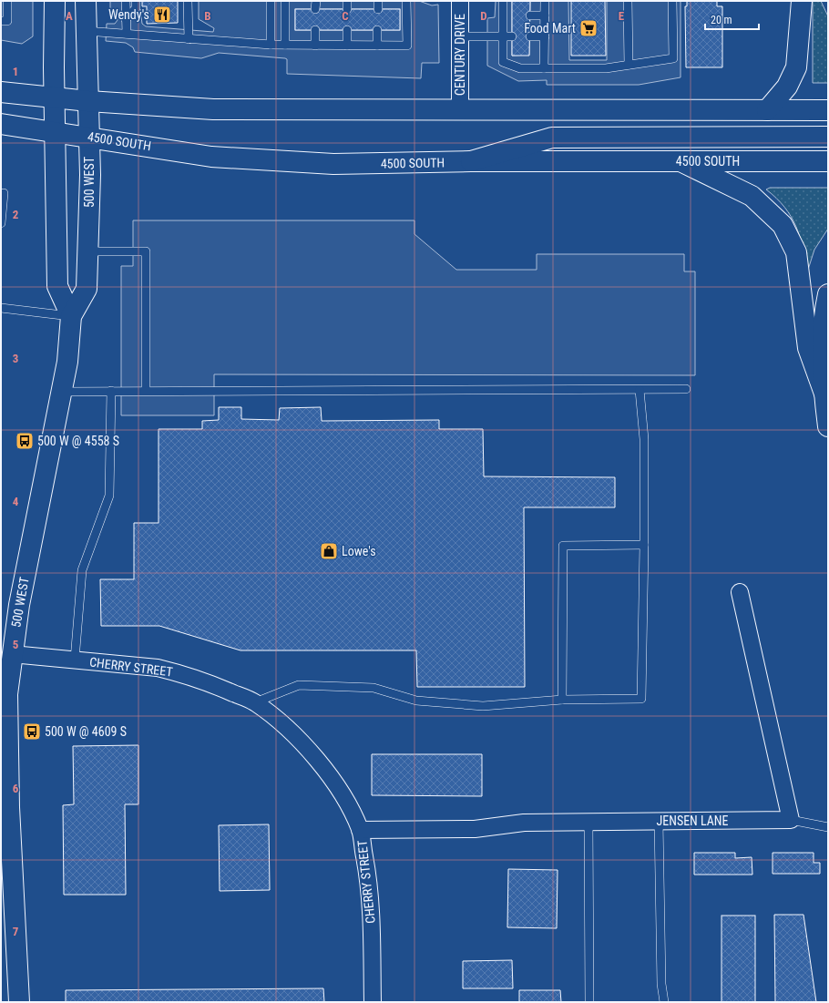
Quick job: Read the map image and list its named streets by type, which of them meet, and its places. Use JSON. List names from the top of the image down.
{
  "streets": {
    "main road": ["4500 SOUTH", "500 WEST"],
    "street": ["CENTURY DRIVE", "CHERRY STREET", "JENSEN LANE"]
  },
  "crossings": [
    ["4500 SOUTH", "500 WEST"],
    ["500 WEST", "CHERRY STREET"],
    ["CHERRY STREET", "JENSEN LANE"]
  ],
  "places": {
    "restaurant": ["Wendy's"],
    "supermarket": ["Food Mart"],
    "bus stop": ["500 W @ 4558 S", "500 W @ 4609 S"],
    "shop": ["Lowe's"]
  },
  "scale_bar": "20 m",
  "grid": {
    "columns": [
      "A",
      "B",
      "C",
      "D",
      "E"
    ],
    "rows": [
      "1",
      "2",
      "3",
      "4",
      "5",
      "6",
      "7"
    ]
  }
}
